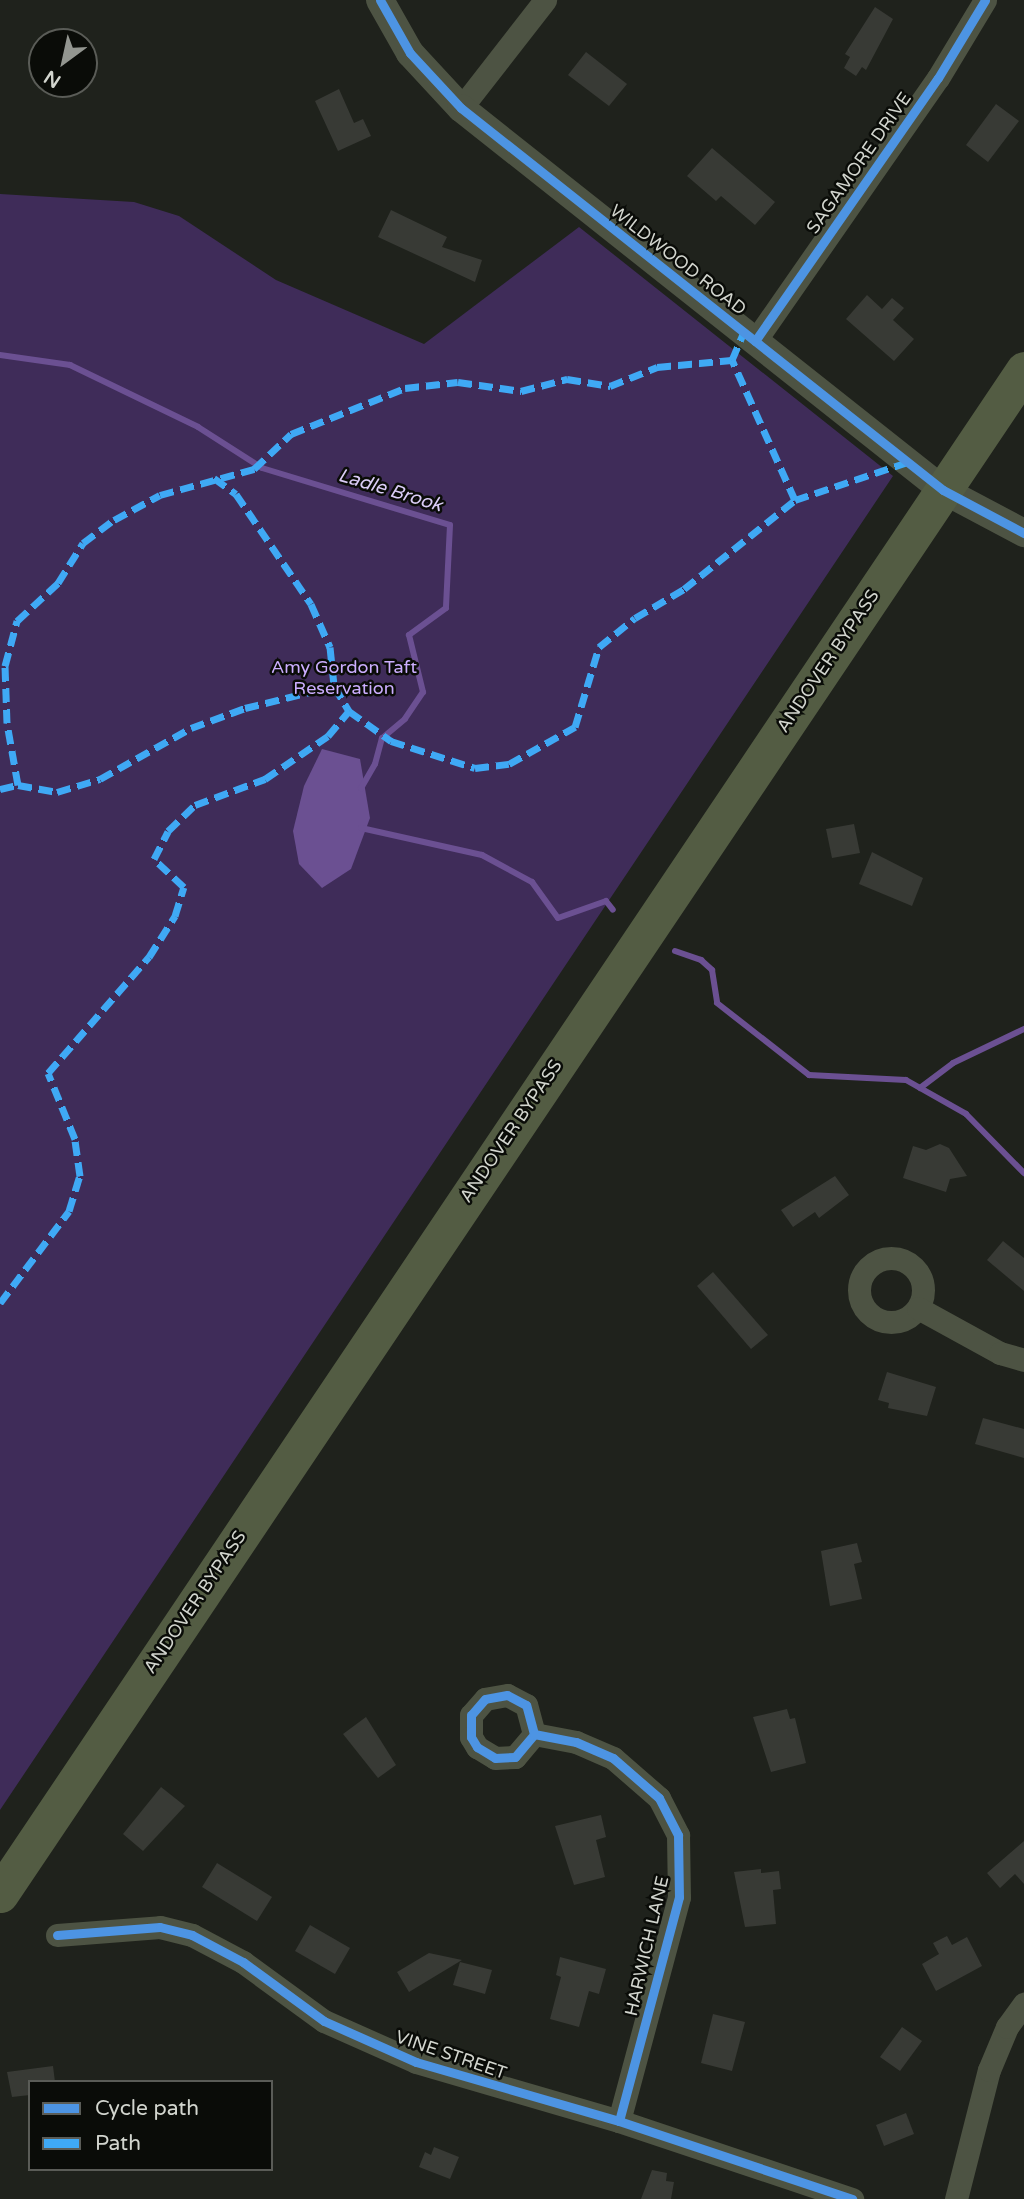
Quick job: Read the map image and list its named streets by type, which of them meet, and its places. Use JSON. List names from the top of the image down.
{
  "streets": {
    "main road": ["ANDOVER BYPASS"],
    "street": [
      "SAGAMORE DRIVE",
      "WILDWOOD ROAD",
      "HARWICH LANE",
      "VINE STREET"
    ]
  },
  "crossings": [
    ["SAGAMORE DRIVE", "WILDWOOD ROAD"],
    ["WILDWOOD ROAD", "ANDOVER BYPASS"],
    ["HARWICH LANE", "VINE STREET"]
  ],
  "water": ["Ladle Brook"],
  "parks": ["Amy Gordon Taft Reservation"],
  "legend": ["Cycle path", "Path"],
  "north": "bottom left"
}
